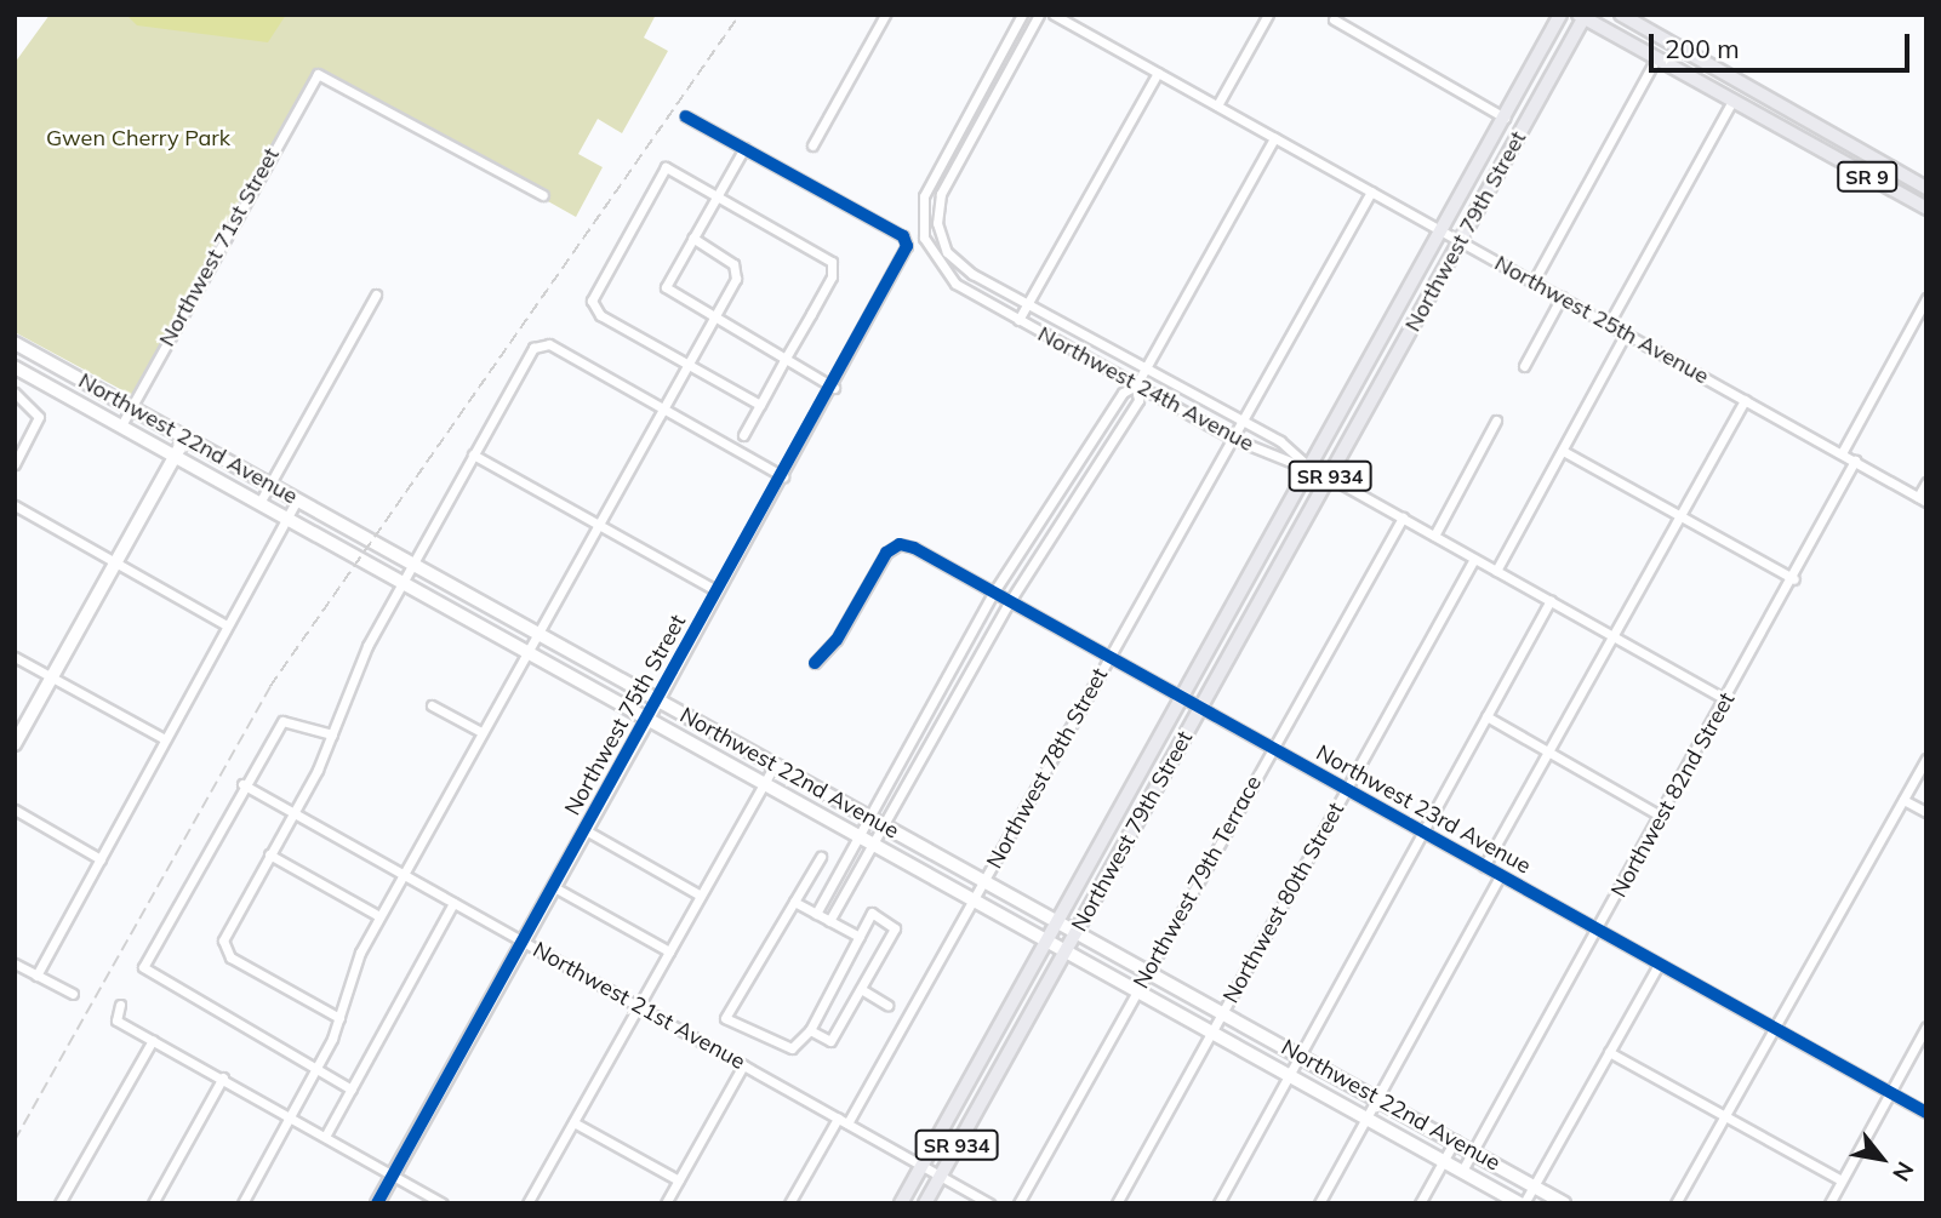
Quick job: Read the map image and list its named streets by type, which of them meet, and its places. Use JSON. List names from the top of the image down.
{
  "streets": {
    "main road": [
      "SR 9",
      "Northwest 79th Street",
      "Northwest 22nd Avenue",
      "SR 934",
      "Northwest 75th Street"
    ],
    "street": [
      "Northwest 71st Street",
      "Northwest 25th Avenue",
      "Northwest 24th Avenue",
      "Northwest 78th Street",
      "Northwest 82nd Street",
      "Northwest 23rd Avenue",
      "Northwest 79th Terrace",
      "Northwest 80th Street",
      "Northwest 21st Avenue"
    ]
  },
  "crossings": [
    ["SR 9", "Northwest 79th Street"],
    ["Northwest 79th Street", "Northwest 25th Avenue"],
    ["Northwest 79th Street", "Northwest 24th Avenue"],
    ["Northwest 79th Street", "Northwest 22nd Avenue"],
    ["Northwest 79th Street", "Northwest 23rd Avenue"],
    ["Northwest 79th Street", "Northwest 21st Avenue"],
    ["Northwest 71st Street", "Northwest 22nd Avenue"],
    ["Northwest 25th Avenue", "Northwest 78th Street"],
    ["Northwest 25th Avenue", "Northwest 82nd Street"],
    ["Northwest 24th Avenue", "Northwest 78th Street"],
    ["Northwest 24th Avenue", "Northwest 82nd Street"],
    ["Northwest 24th Avenue", "Northwest 79th Terrace"],
    ["Northwest 24th Avenue", "Northwest 80th Street"],
    ["Northwest 22nd Avenue", "Northwest 75th Street"],
    ["Northwest 22nd Avenue", "Northwest 78th Street"],
    ["Northwest 22nd Avenue", "Northwest 82nd Street"],
    ["Northwest 22nd Avenue", "Northwest 79th Terrace"],
    ["Northwest 22nd Avenue", "Northwest 80th Street"],
    ["Northwest 75th Street", "Northwest 21st Avenue"],
    ["Northwest 78th Street", "Northwest 23rd Avenue"],
    ["Northwest 78th Street", "Northwest 21st Avenue"],
    ["Northwest 82nd Street", "Northwest 23rd Avenue"],
    ["Northwest 23rd Avenue", "Northwest 79th Terrace"],
    ["Northwest 23rd Avenue", "Northwest 80th Street"]
  ],
  "parks": ["Gwen Cherry Park"],
  "scale_bar": "200 m",
  "north": "bottom right"
}
